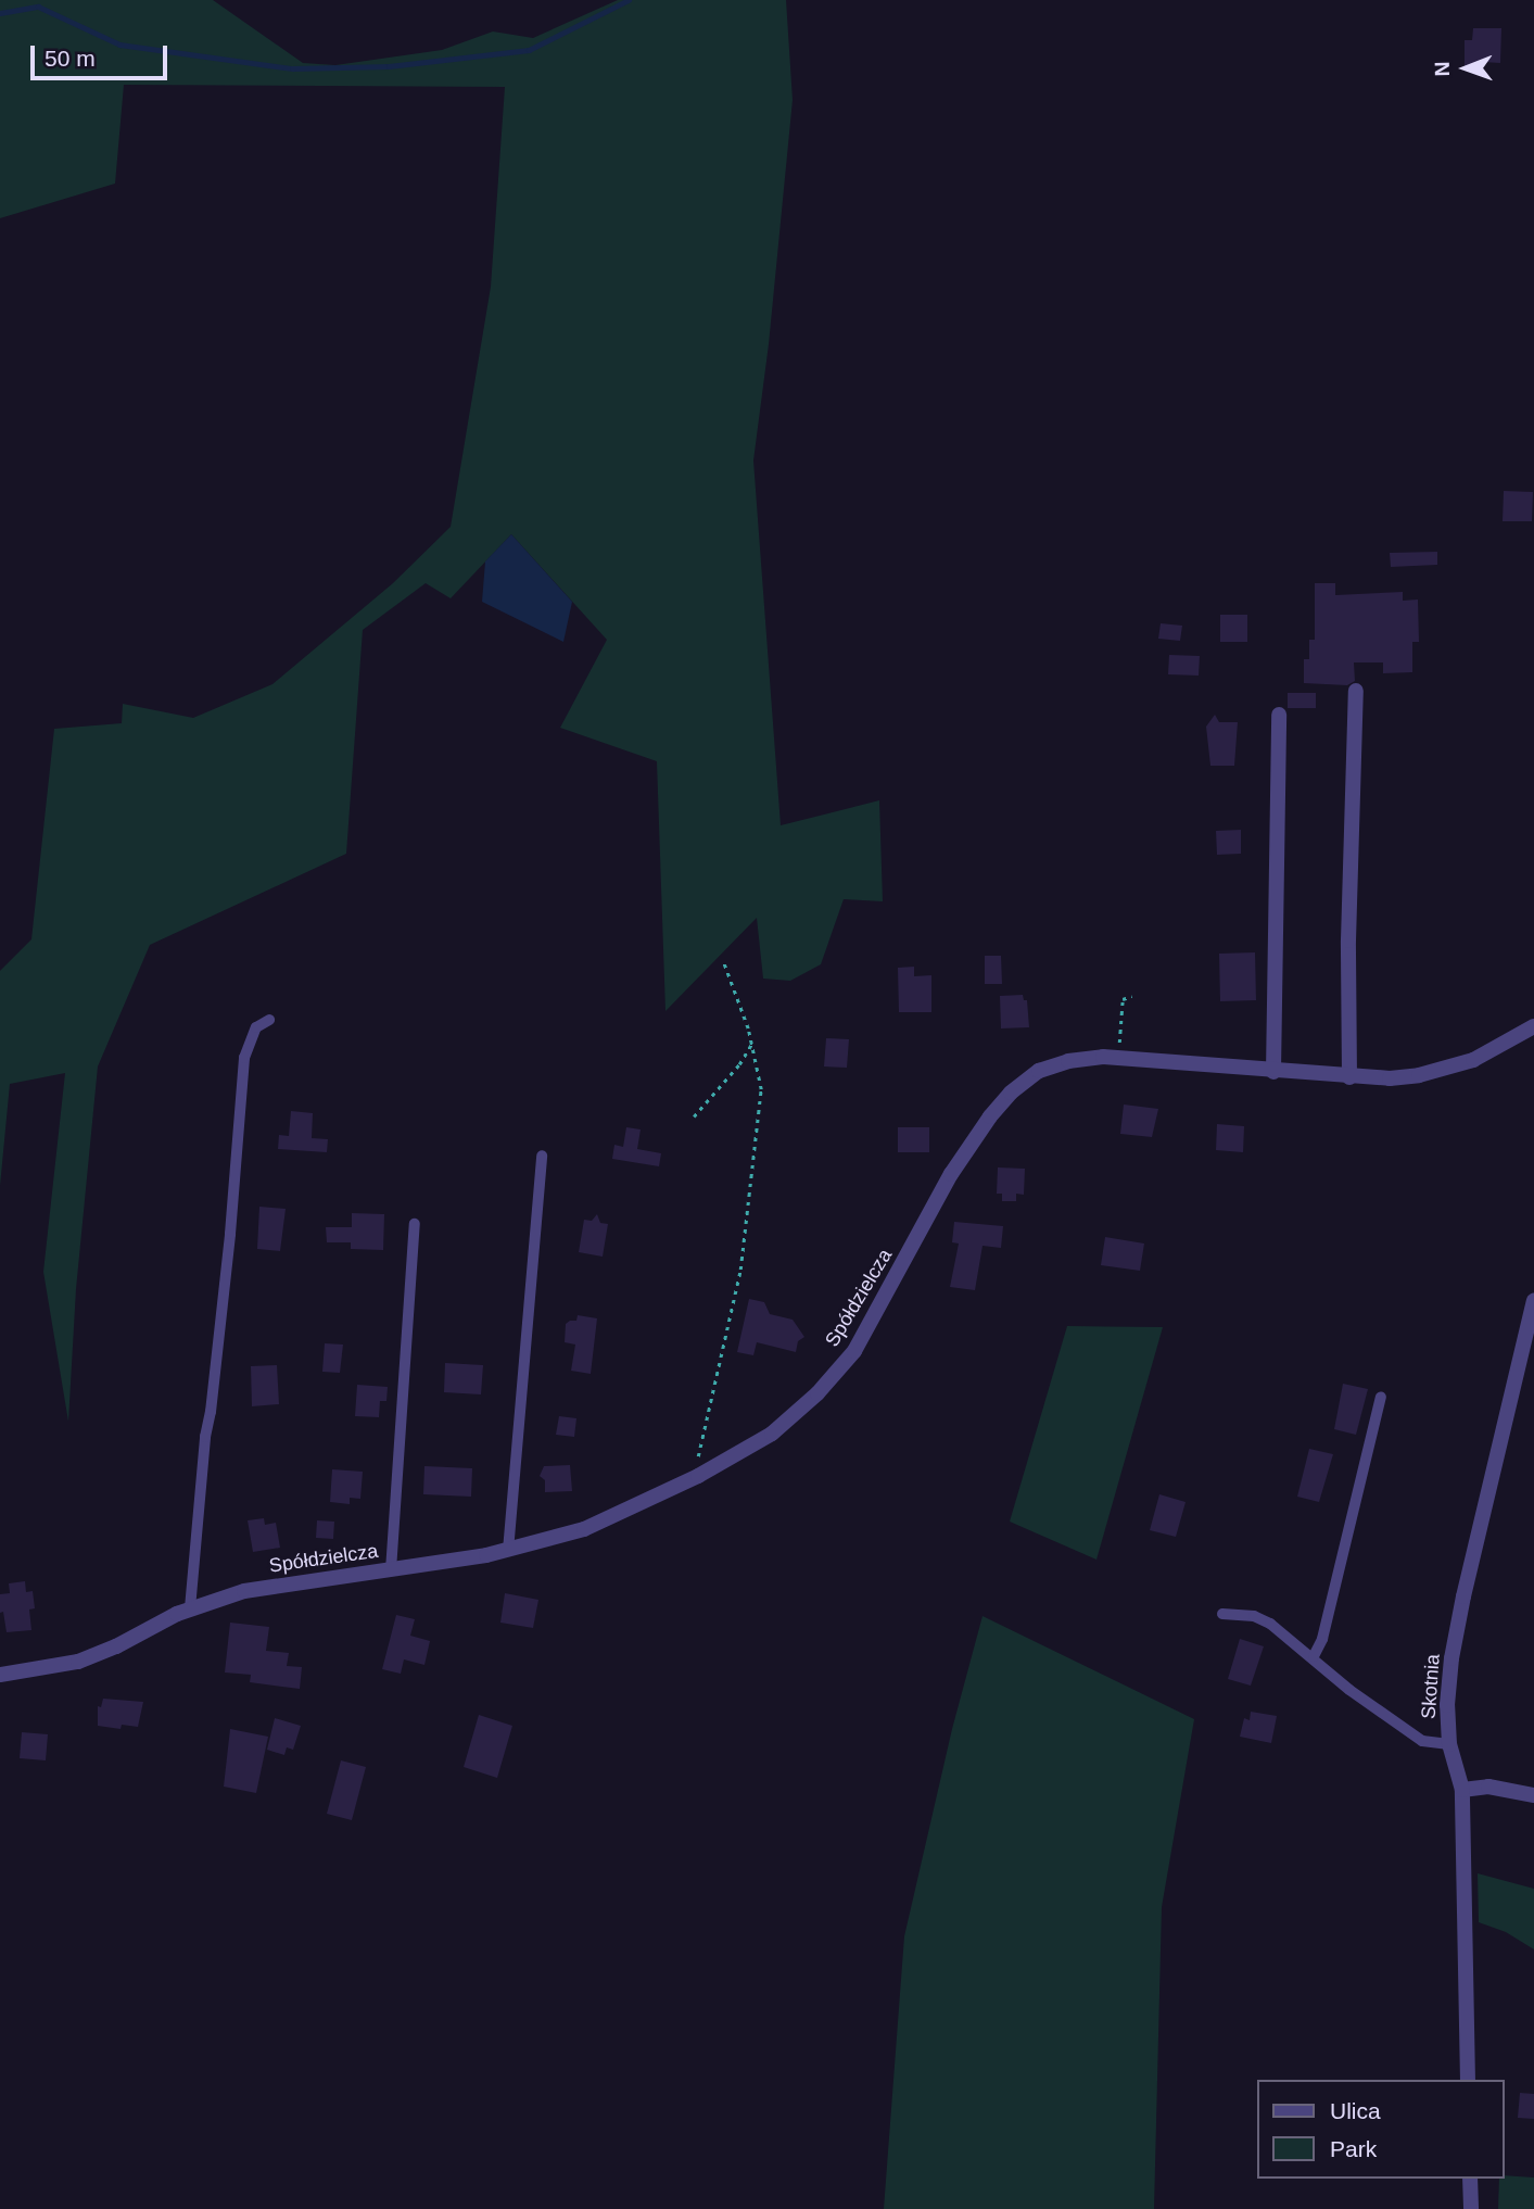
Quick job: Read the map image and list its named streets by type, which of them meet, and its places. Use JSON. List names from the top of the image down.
{
  "streets": {
    "street": ["Spółdzielcza", "Skotnia"]
  },
  "legend": ["Ulica", "Park"],
  "scale_bar": "50 m",
  "north": "left"
}
